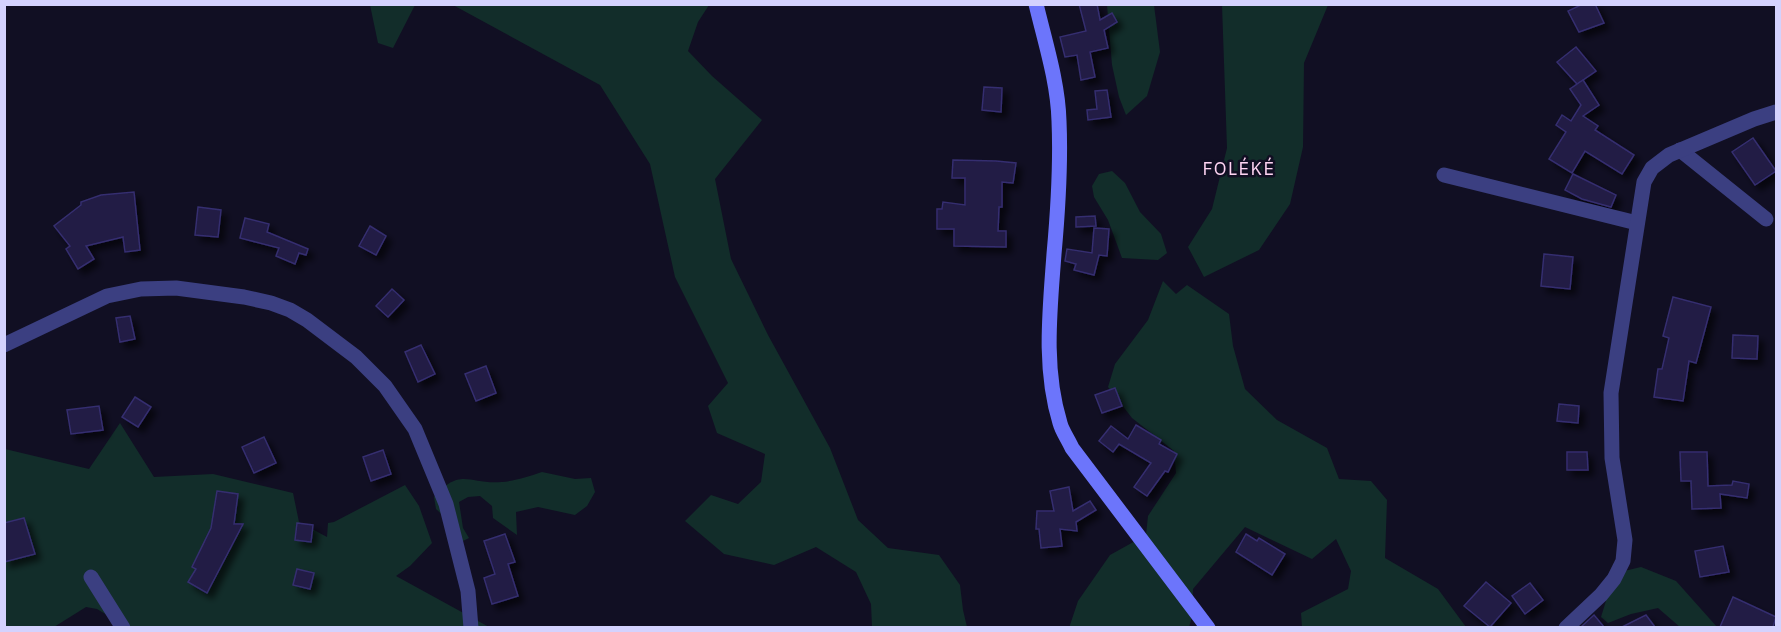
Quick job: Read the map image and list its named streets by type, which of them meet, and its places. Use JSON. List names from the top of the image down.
{
  "districts": ["FOLÉKÉ"]
}
